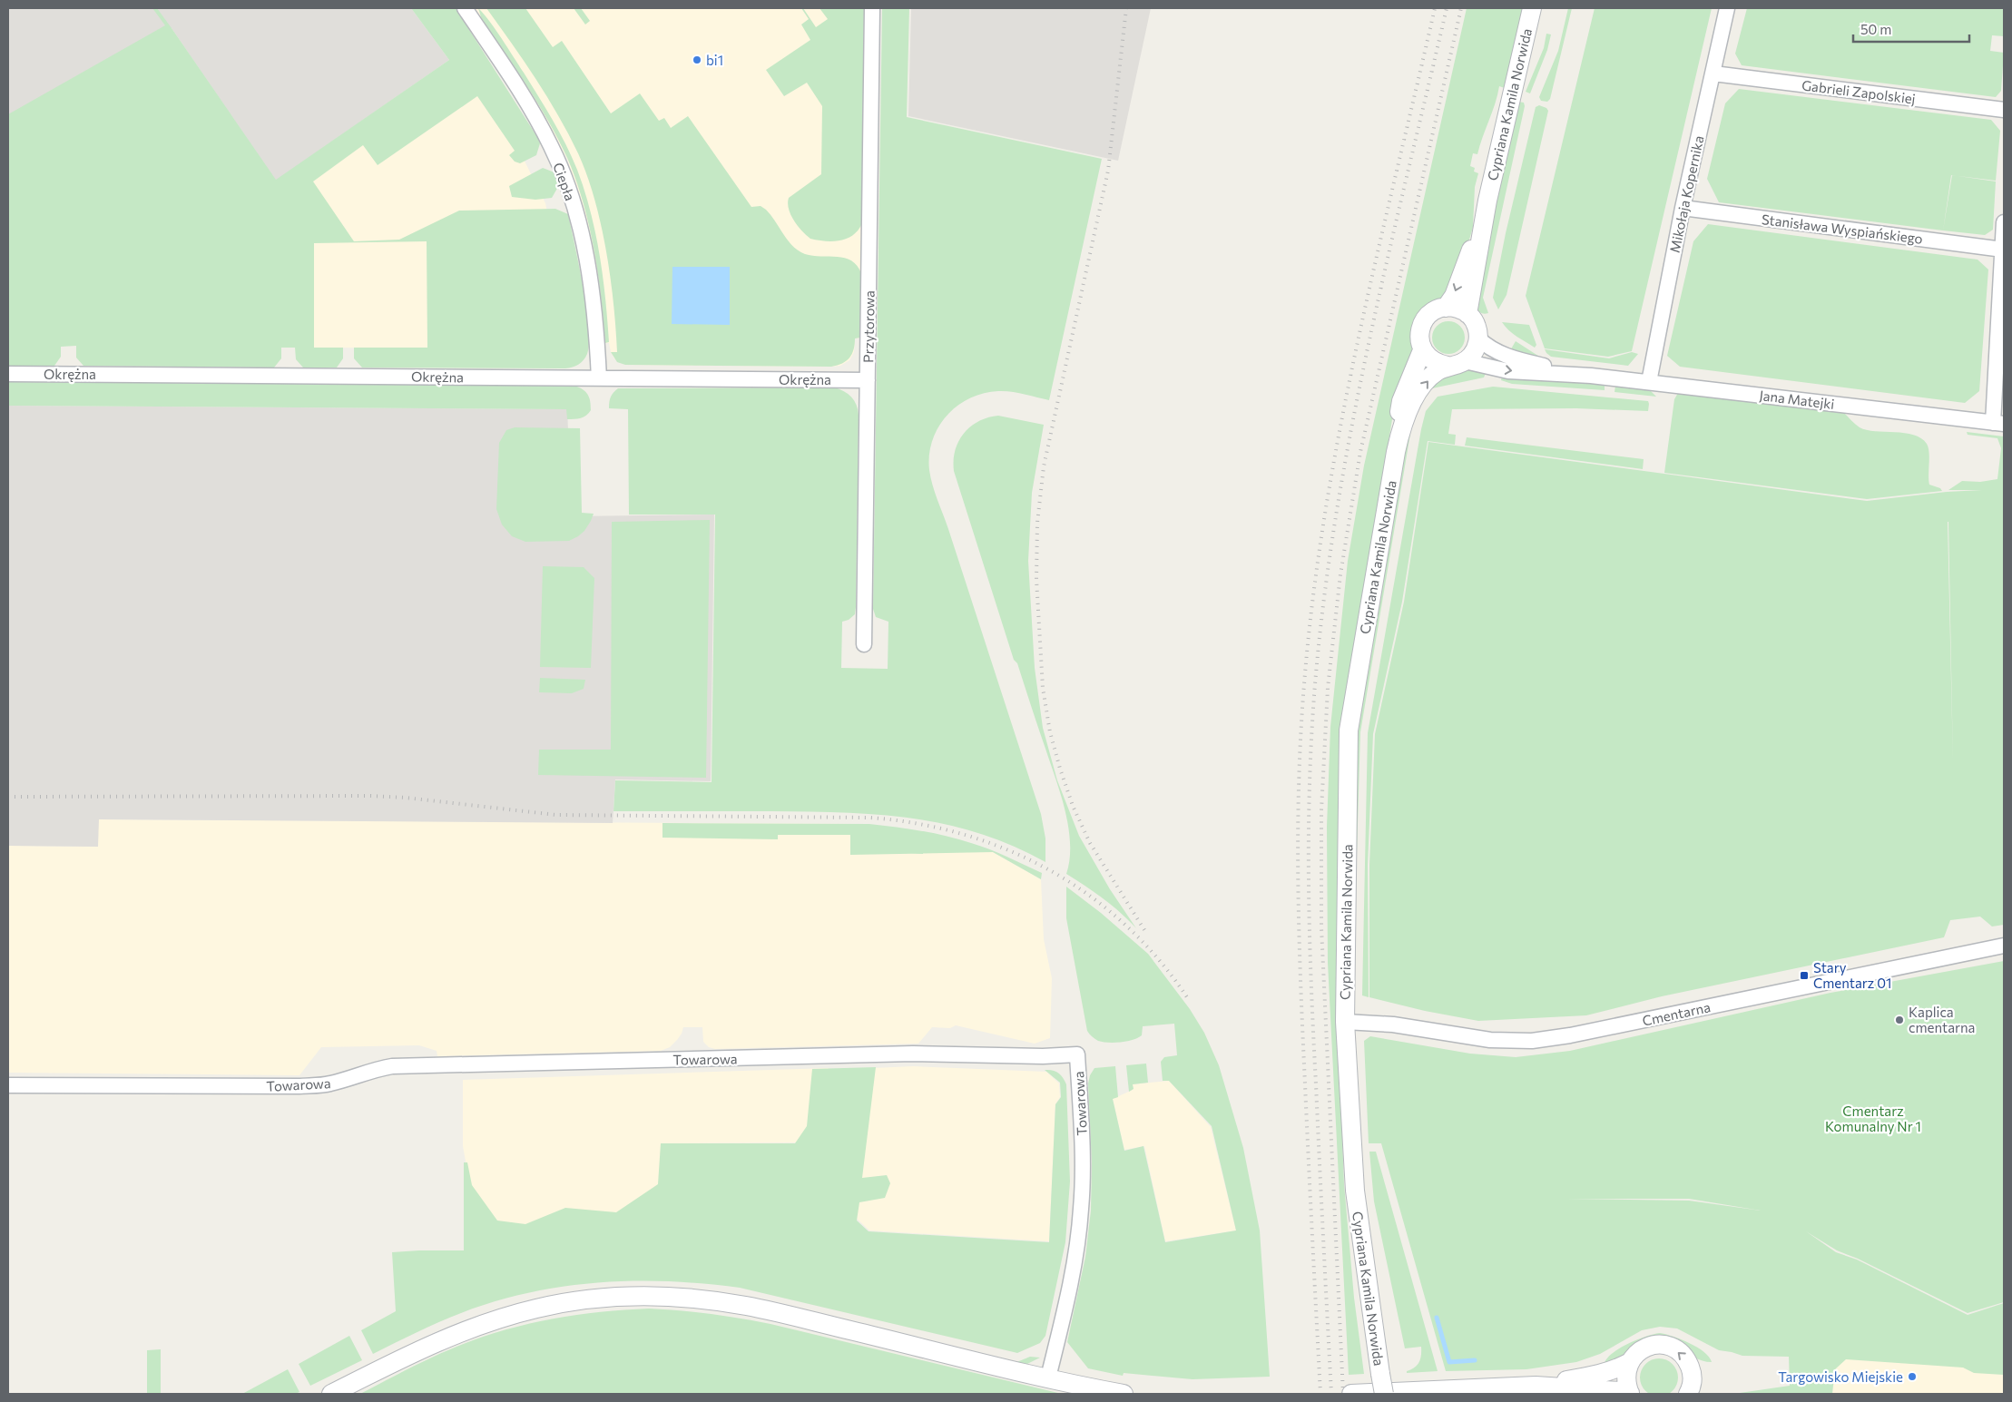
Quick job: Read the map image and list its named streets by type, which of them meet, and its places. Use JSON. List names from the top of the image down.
{
  "streets": {
    "street": [
      "Gabrieli Zapolskiej",
      "Cypriana Kamila Norwida",
      "Ciepła",
      "Mikołaja Kopernika",
      "Stanisława Wyspiańskiego",
      "Przytorowa",
      "Okrężna",
      "Jana Matejki",
      "Cmentarna",
      "Towarowa"
    ]
  },
  "crossings": [
    ["Gabrieli Zapolskiej", "Mikołaja Kopernika"],
    ["Cypriana Kamila Norwida", "Jana Matejki"],
    ["Cypriana Kamila Norwida", "Cmentarna"],
    ["Ciepła", "Okrężna"],
    ["Mikołaja Kopernika", "Stanisława Wyspiańskiego"],
    ["Mikołaja Kopernika", "Jana Matejki"],
    ["Przytorowa", "Okrężna"]
  ],
  "parks": ["Cmentarz Komunalny Nr 1"],
  "places": {
    "other": ["bi1", "Kaplica cmentarna", "Targowisko Miejskie"],
    "transit": ["Stary Cmentarz 01"]
  },
  "scale_bar": "50 m"
}
